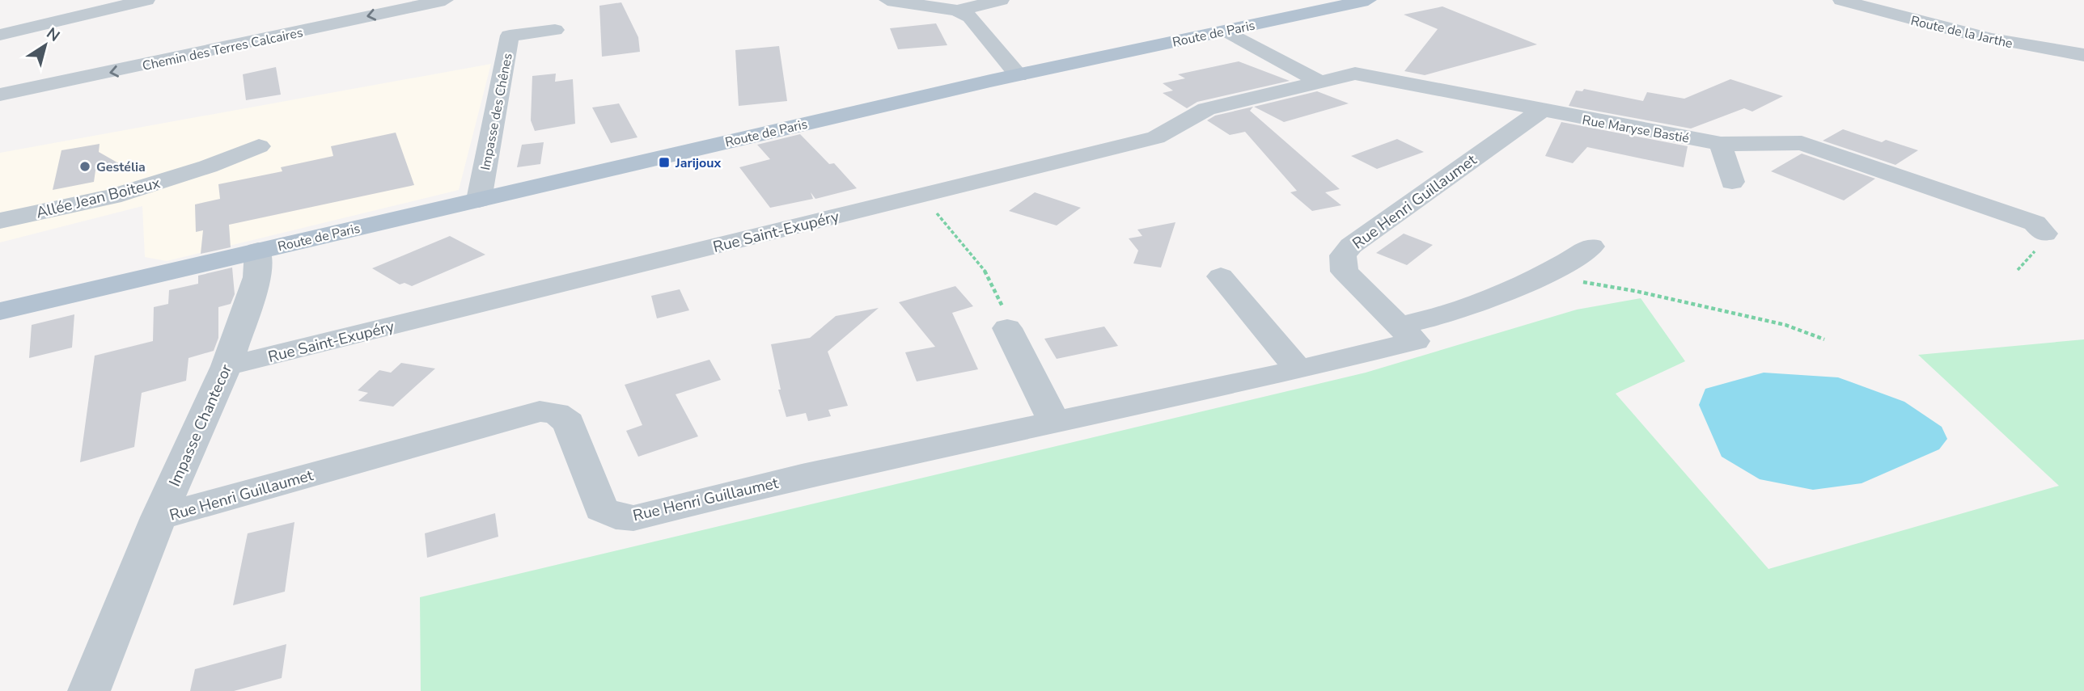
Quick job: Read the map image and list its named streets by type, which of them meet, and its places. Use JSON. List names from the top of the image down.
{
  "streets": {
    "main road": ["Route de Paris"],
    "street": [
      "Route de la Jarthe",
      "Chemin des Terres Calcaires",
      "Impasse des Chênes",
      "Rue Maryse Bastié",
      "Allée Jean Boiteux",
      "Rue Henri Guillaumet",
      "Rue Saint-Exupéry",
      "Impasse Chantecor"
    ]
  },
  "crossings": [
    ["Route de Paris", "Impasse des Chênes"],
    ["Route de Paris", "Impasse Chantecor"],
    ["Rue Maryse Bastié", "Rue Henri Guillaumet"],
    ["Rue Maryse Bastié", "Rue Saint-Exupéry"],
    ["Rue Henri Guillaumet", "Impasse Chantecor"],
    ["Rue Saint-Exupéry", "Impasse Chantecor"]
  ],
  "places": {
    "transit": ["Jarijoux"],
    "other": ["Gestélia"]
  },
  "north": "top right"
}
